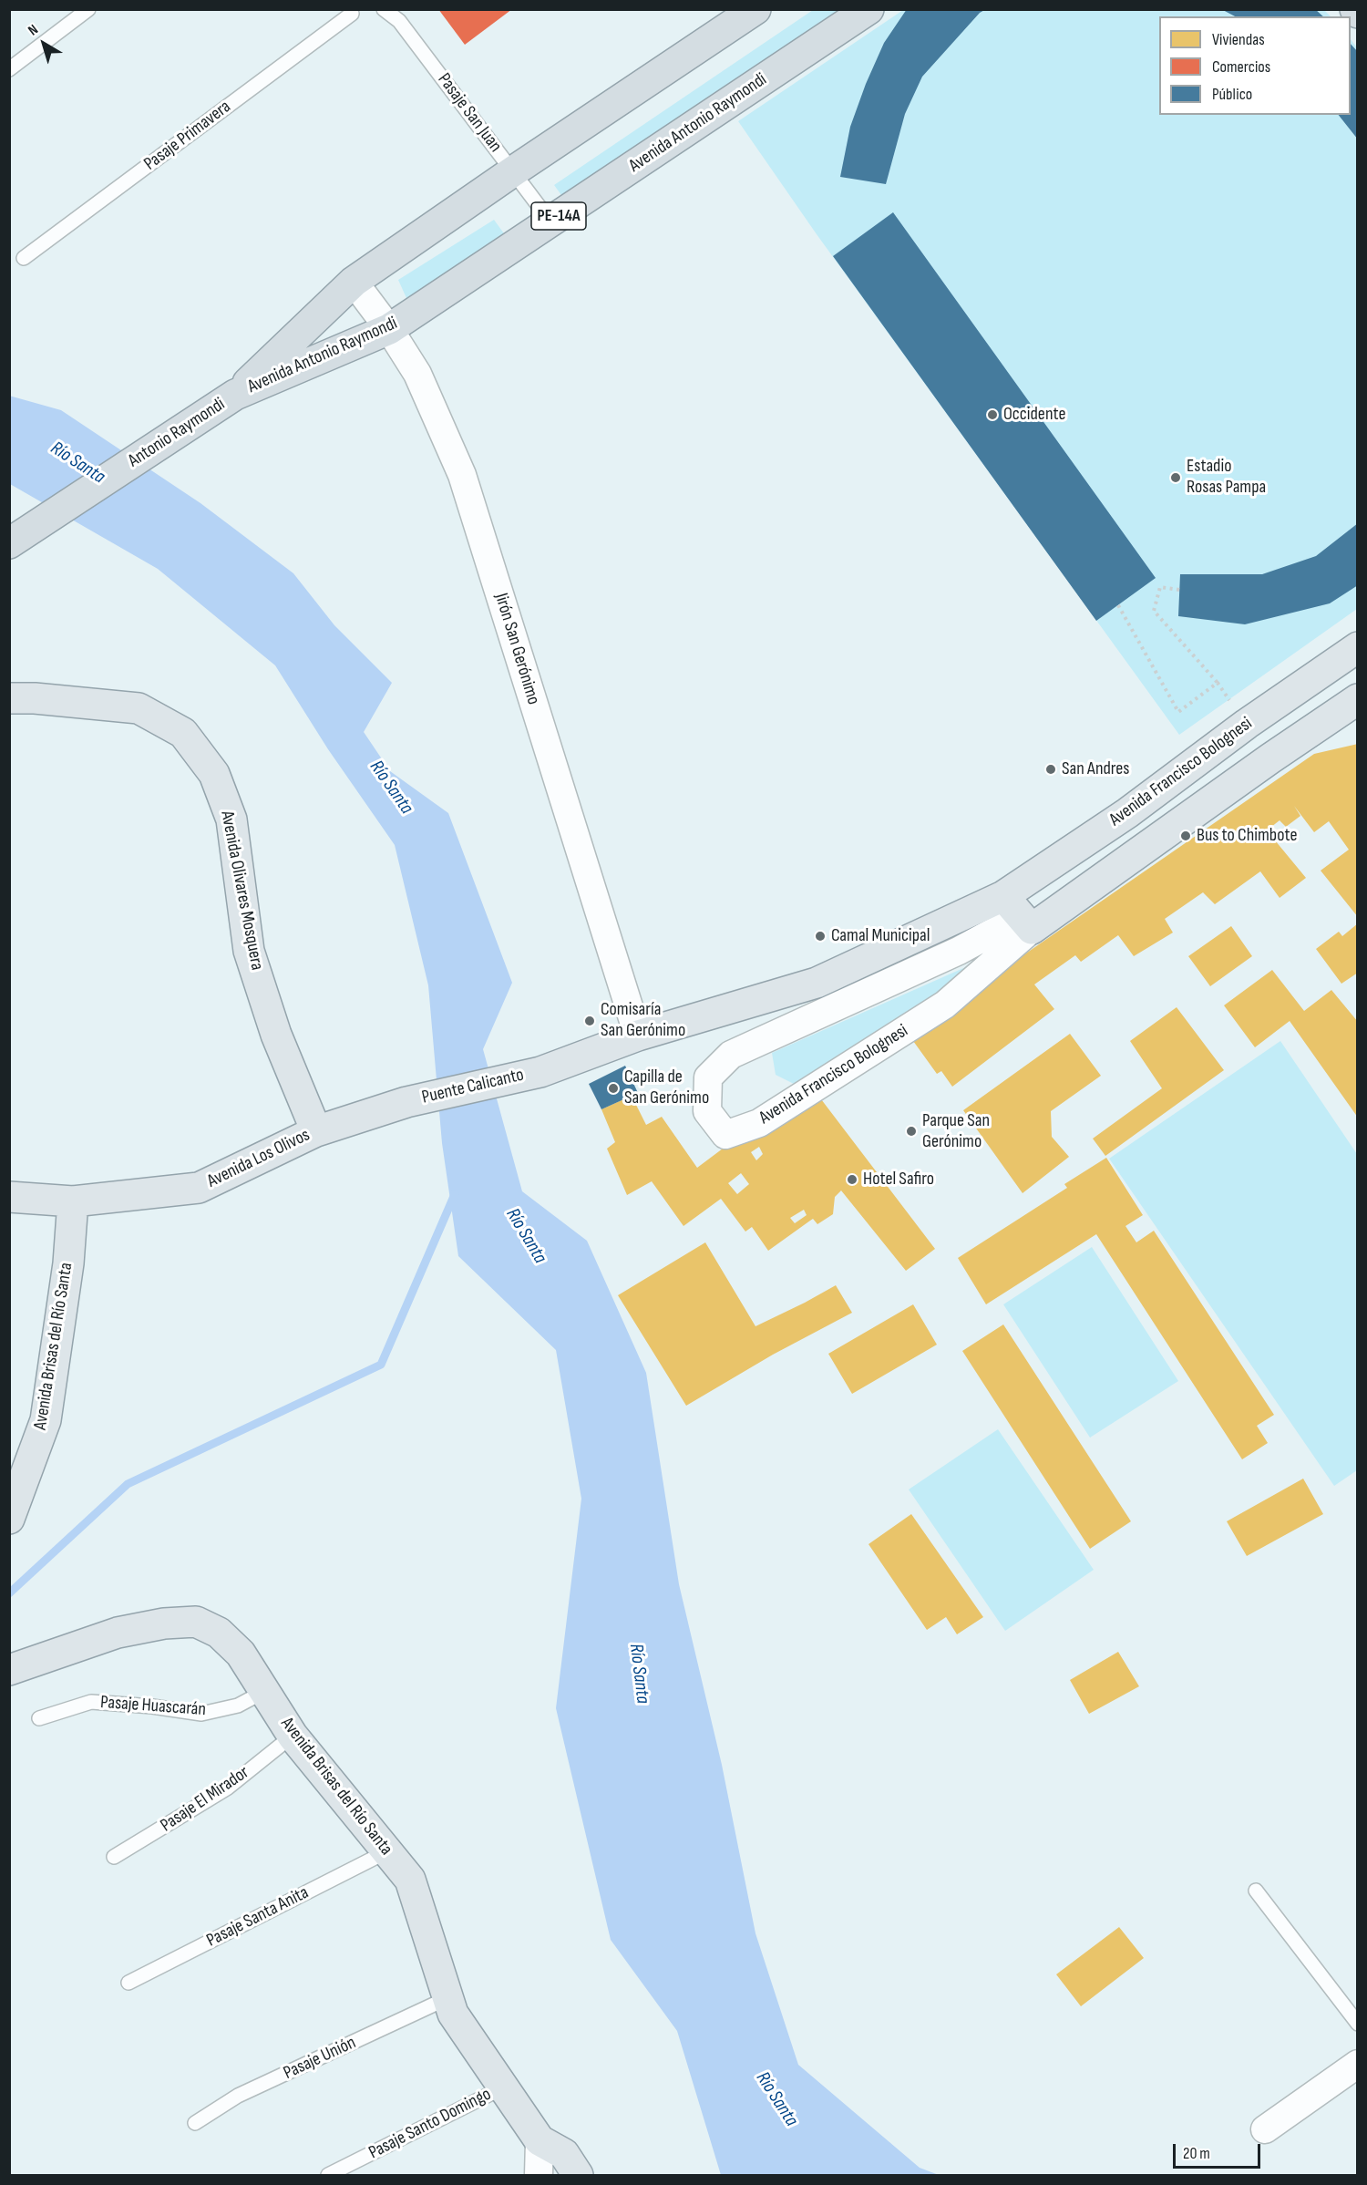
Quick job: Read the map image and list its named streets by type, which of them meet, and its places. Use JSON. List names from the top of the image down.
{
  "streets": {
    "highway": ["Avenida Antonio Raymondi", "PE-14A", "Antonio Raymondi"],
    "main road": [
      "Avenida Francisco Bolognesi",
      "Avenida Olivares Mosquera",
      "Puente Calicanto",
      "Avenida Los Olivos",
      "Avenida Brisas del Río Santa"
    ],
    "street": ["Jirón San Gerónimo"],
    "lane": [
      "Pasaje San Juan",
      "Pasaje Primavera",
      "Pasaje Huascarán",
      "Pasaje El Mirador",
      "Pasaje Santa Anita",
      "Pasaje Unión",
      "Pasaje Santo Domingo"
    ]
  },
  "crossings": [
    ["Pasaje San Juan", "Avenida Antonio Raymondi"],
    ["Avenida Antonio Raymondi", "Antonio Raymondi"],
    ["Avenida Antonio Raymondi", "Jirón San Gerónimo"],
    ["Jirón San Gerónimo", "Avenida Francisco Bolognesi"],
    ["Avenida Francisco Bolognesi", "Puente Calicanto"],
    ["Avenida Olivares Mosquera", "Avenida Los Olivos"],
    ["Puente Calicanto", "Avenida Los Olivos"],
    ["Avenida Los Olivos", "Avenida Brisas del Río Santa"],
    ["Avenida Brisas del Río Santa", "Pasaje Huascarán"],
    ["Avenida Brisas del Río Santa", "Pasaje El Mirador"],
    ["Avenida Brisas del Río Santa", "Pasaje Santa Anita"],
    ["Avenida Brisas del Río Santa", "Pasaje Unión"],
    ["Avenida Brisas del Río Santa", "Pasaje Santo Domingo"]
  ],
  "water": ["Río Santa"],
  "places": [
    "Occidente",
    "Estadio Rosas Pampa",
    "San Andres",
    "Bus to Chimbote",
    "Camal Municipal",
    "Comisaría San Gerónimo",
    "Capilla de San Gerónimo",
    "Parque San Gerónimo",
    "Hotel Safiro"
  ],
  "legend": ["Viviendas", "Comercios", "Público"],
  "scale_bar": "20 m",
  "north": "top left"
}
